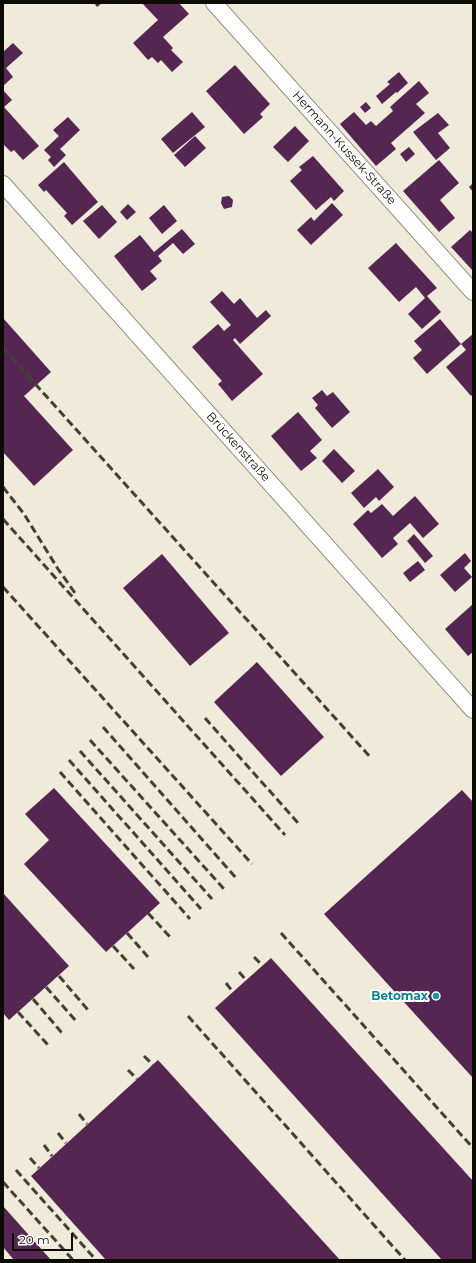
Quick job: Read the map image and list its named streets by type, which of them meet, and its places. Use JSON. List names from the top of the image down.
{
  "streets": {
    "street": ["Hermann-Kussek-Straße", "Brückenstraße"]
  },
  "places": ["Betomax"],
  "scale_bar": "20 m"
}
